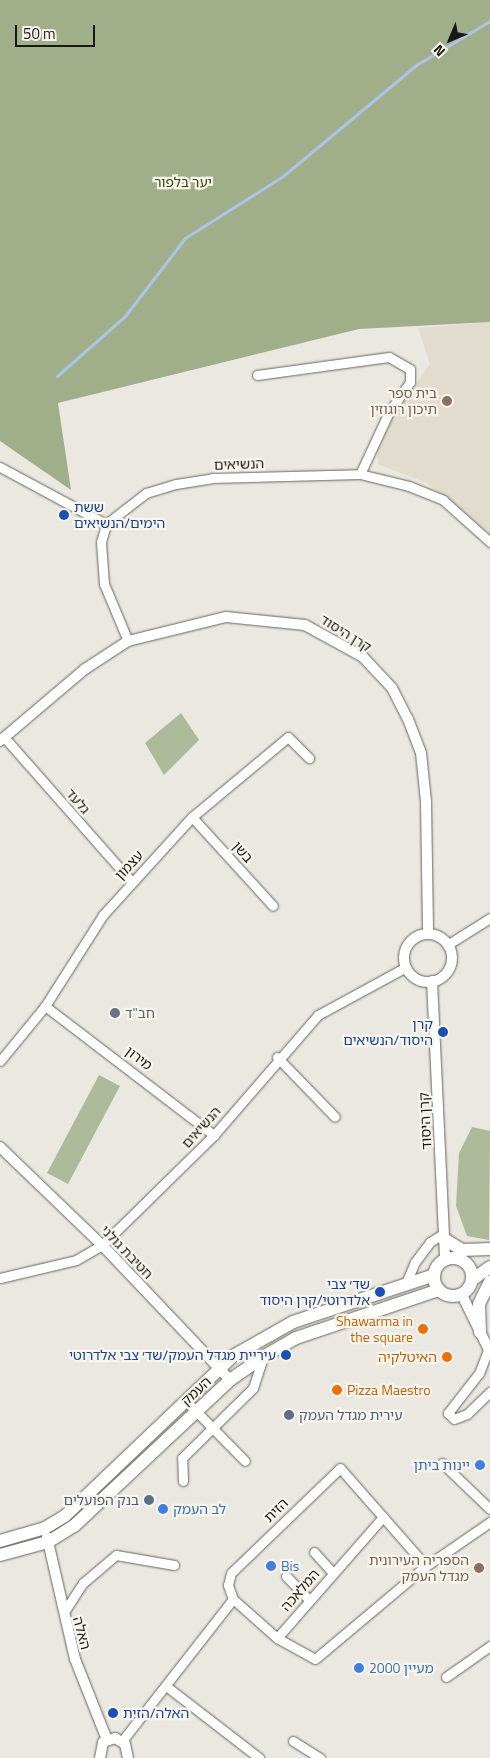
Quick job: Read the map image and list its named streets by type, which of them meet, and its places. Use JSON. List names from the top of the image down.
{
  "streets": {
    "main road": ["העמק"],
    "street": [
      "הנשיאים",
      "קרן היסוד",
      "גלעד",
      "בשן",
      "עצמון",
      "מירון",
      "חטיבת גולני",
      "הזית",
      "המלאכה",
      "האלה"
    ]
  },
  "crossings": [
    ["הנשיאים", "קרן היסוד"],
    ["הנשיאים", "מירון"],
    ["הנשיאים", "חטיבת גולני"],
    ["קרן היסוד", "גלעד"],
    ["קרן היסוד", "העמק"],
    ["גלעד", "עצמון"],
    ["בשן", "עצמון"],
    ["עצמון", "מירון"],
    ["חטיבת גולני", "העמק"],
    ["העמק", "האלה"],
    ["הזית", "המלאכה"]
  ],
  "parks": ["יער בלפור"],
  "places": [
    "בית ספר תיכון רוגוזין",
    "ששת הימים/הנשיאים",
    "חב\"ד",
    "קרן היסוד/הנשיאים",
    "שד׳ צבי אלדרוטי/קרן היסוד",
    "Shawarma in the square",
    "עיריית מגדל העמק/שד׳ צבי אלדרוטי",
    "האיטלקיה",
    "Pizza Maestro",
    "עירית מגדל העמק",
    "יינות ביתן",
    "בנק הפועלים",
    "לב העמק",
    "Bis",
    "הספריה העירונית מגדל העמק",
    "מעיין 2000",
    "האלה/הזית"
  ],
  "scale_bar": "50 m",
  "north": "bottom left"
}
